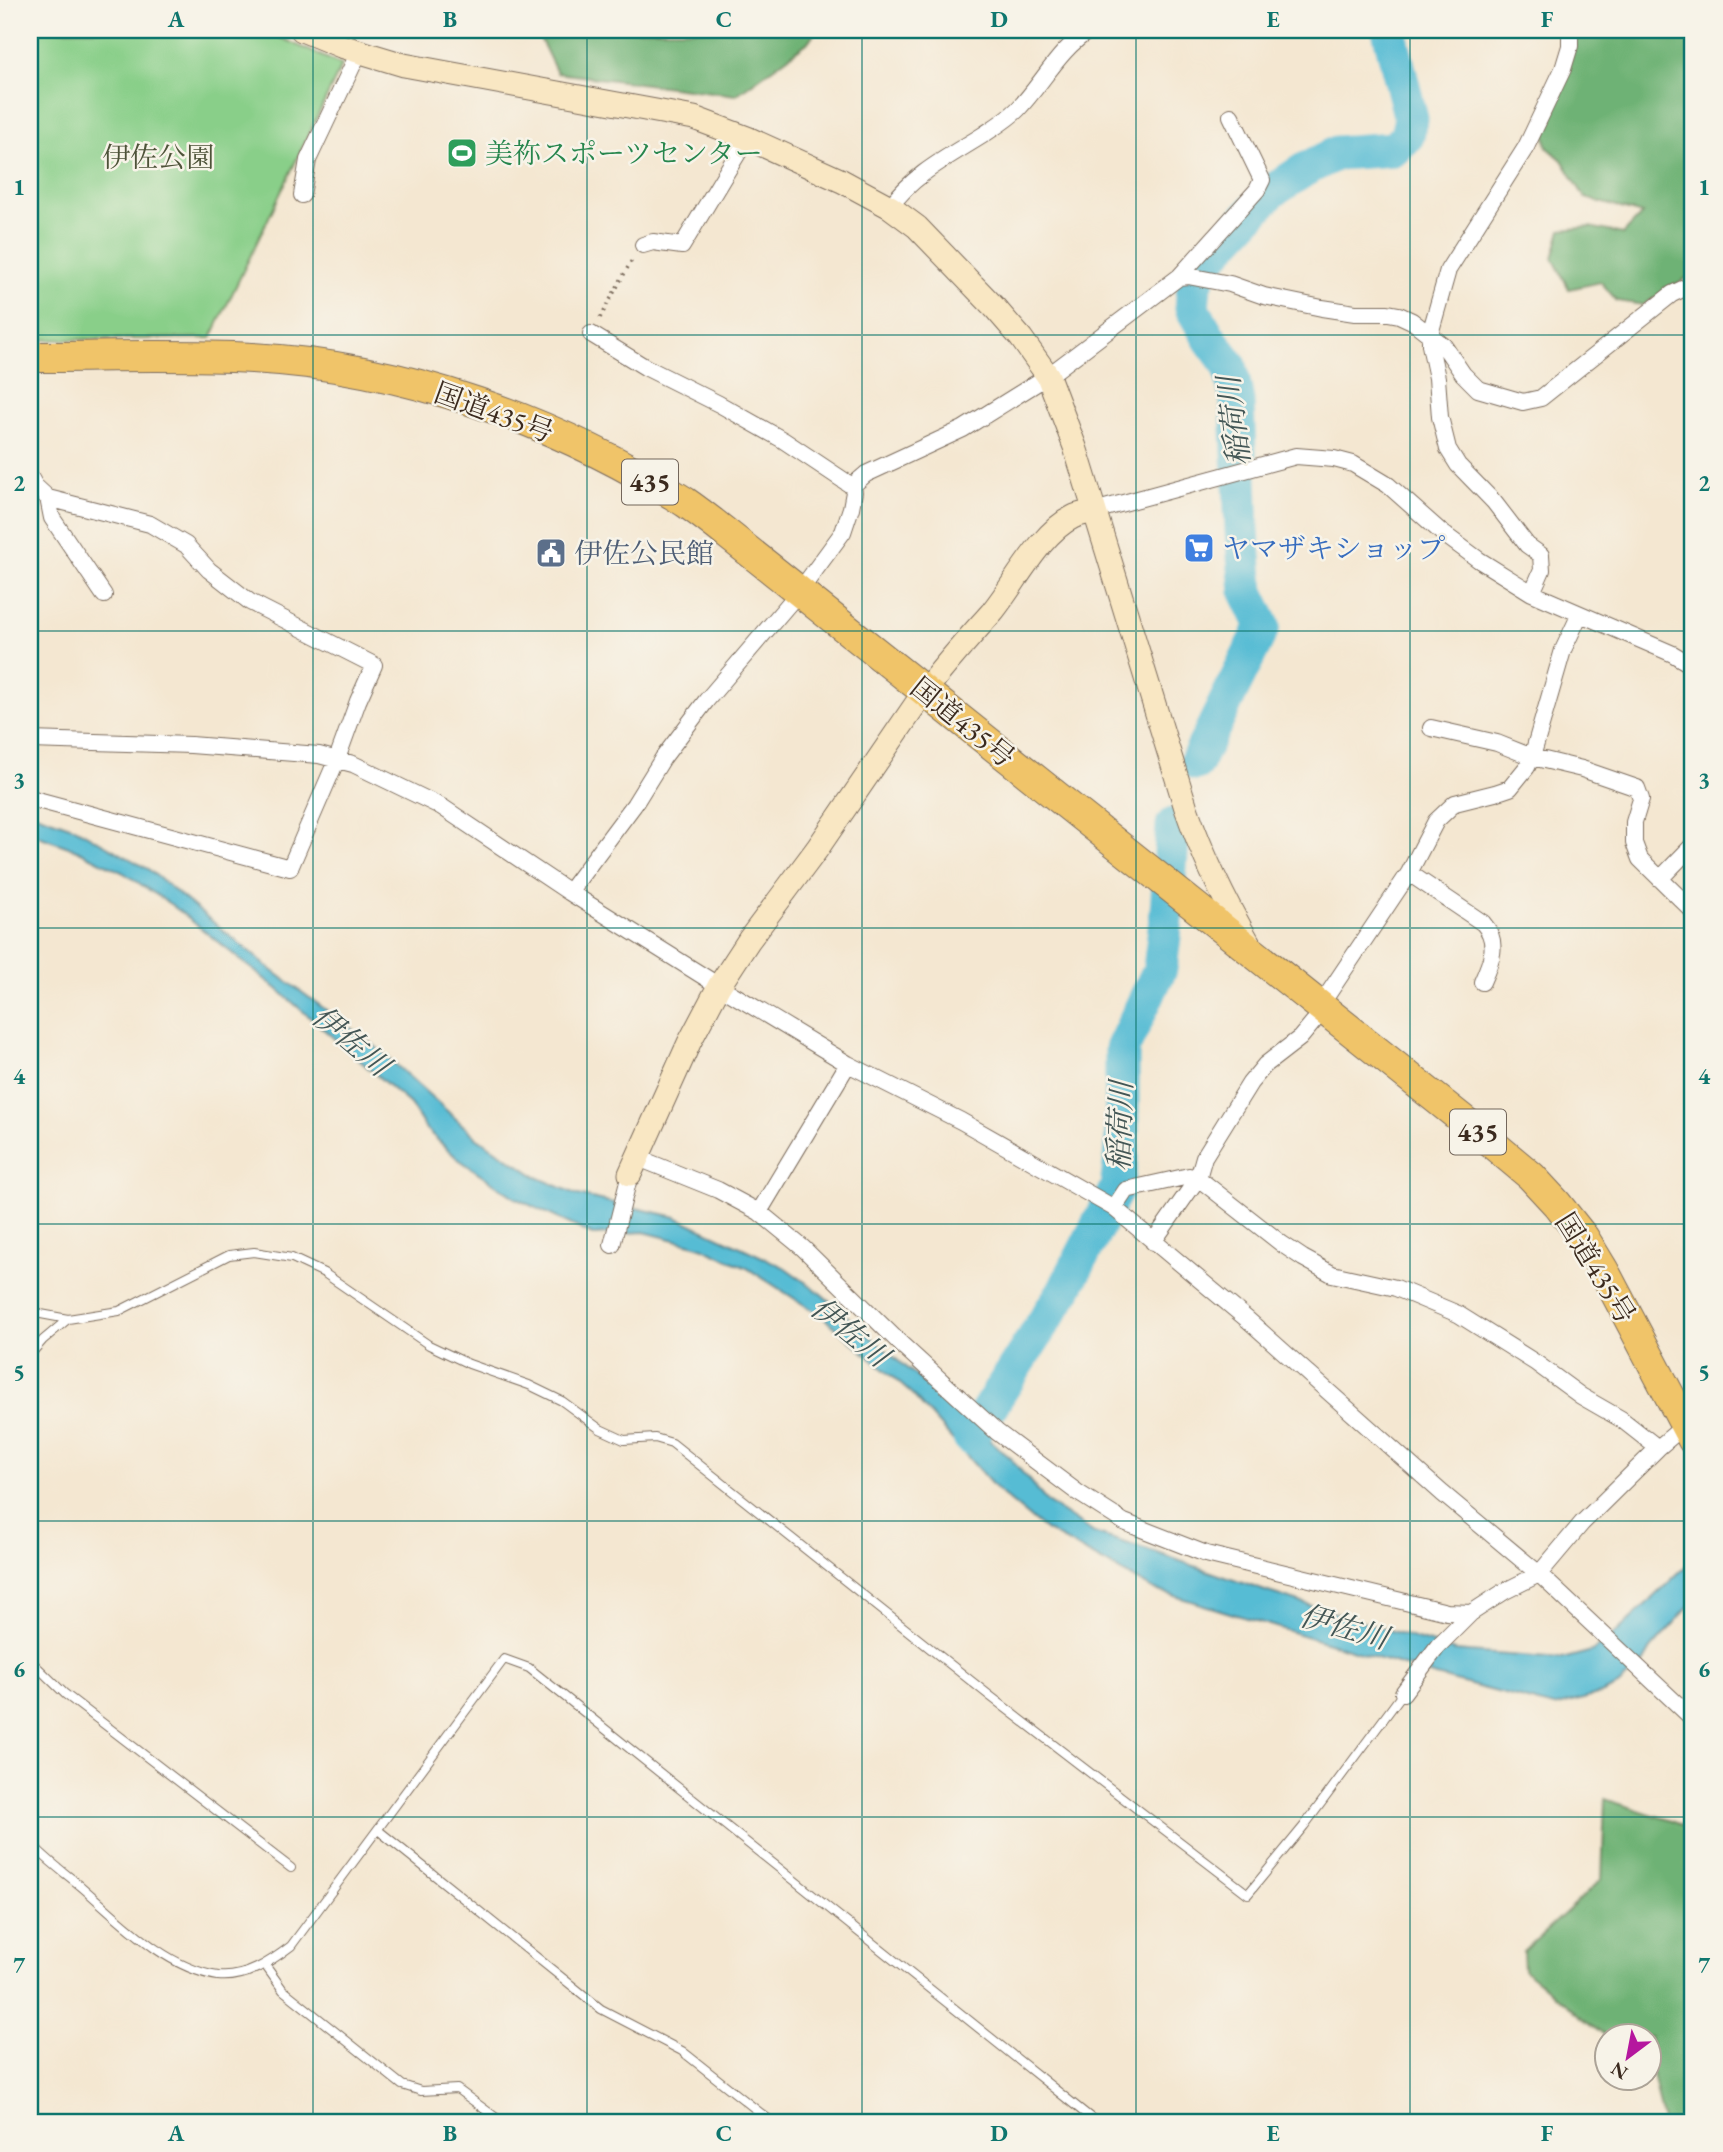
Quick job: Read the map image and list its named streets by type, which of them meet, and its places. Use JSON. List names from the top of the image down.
{
  "streets": {
    "highway": ["国道435号", "435"]
  },
  "water": ["稲荷川", "伊佐川"],
  "parks": ["伊佐公園"],
  "places": {
    "sports": ["美祢スポーツセンター"],
    "supermarket": ["ヤマザキショップ"],
    "public building": ["伊佐公民館"]
  },
  "north": "bottom left",
  "grid": {
    "columns": [
      "A",
      "B",
      "C",
      "D",
      "E",
      "F"
    ],
    "rows": [
      "1",
      "2",
      "3",
      "4",
      "5",
      "6",
      "7"
    ]
  }
}
